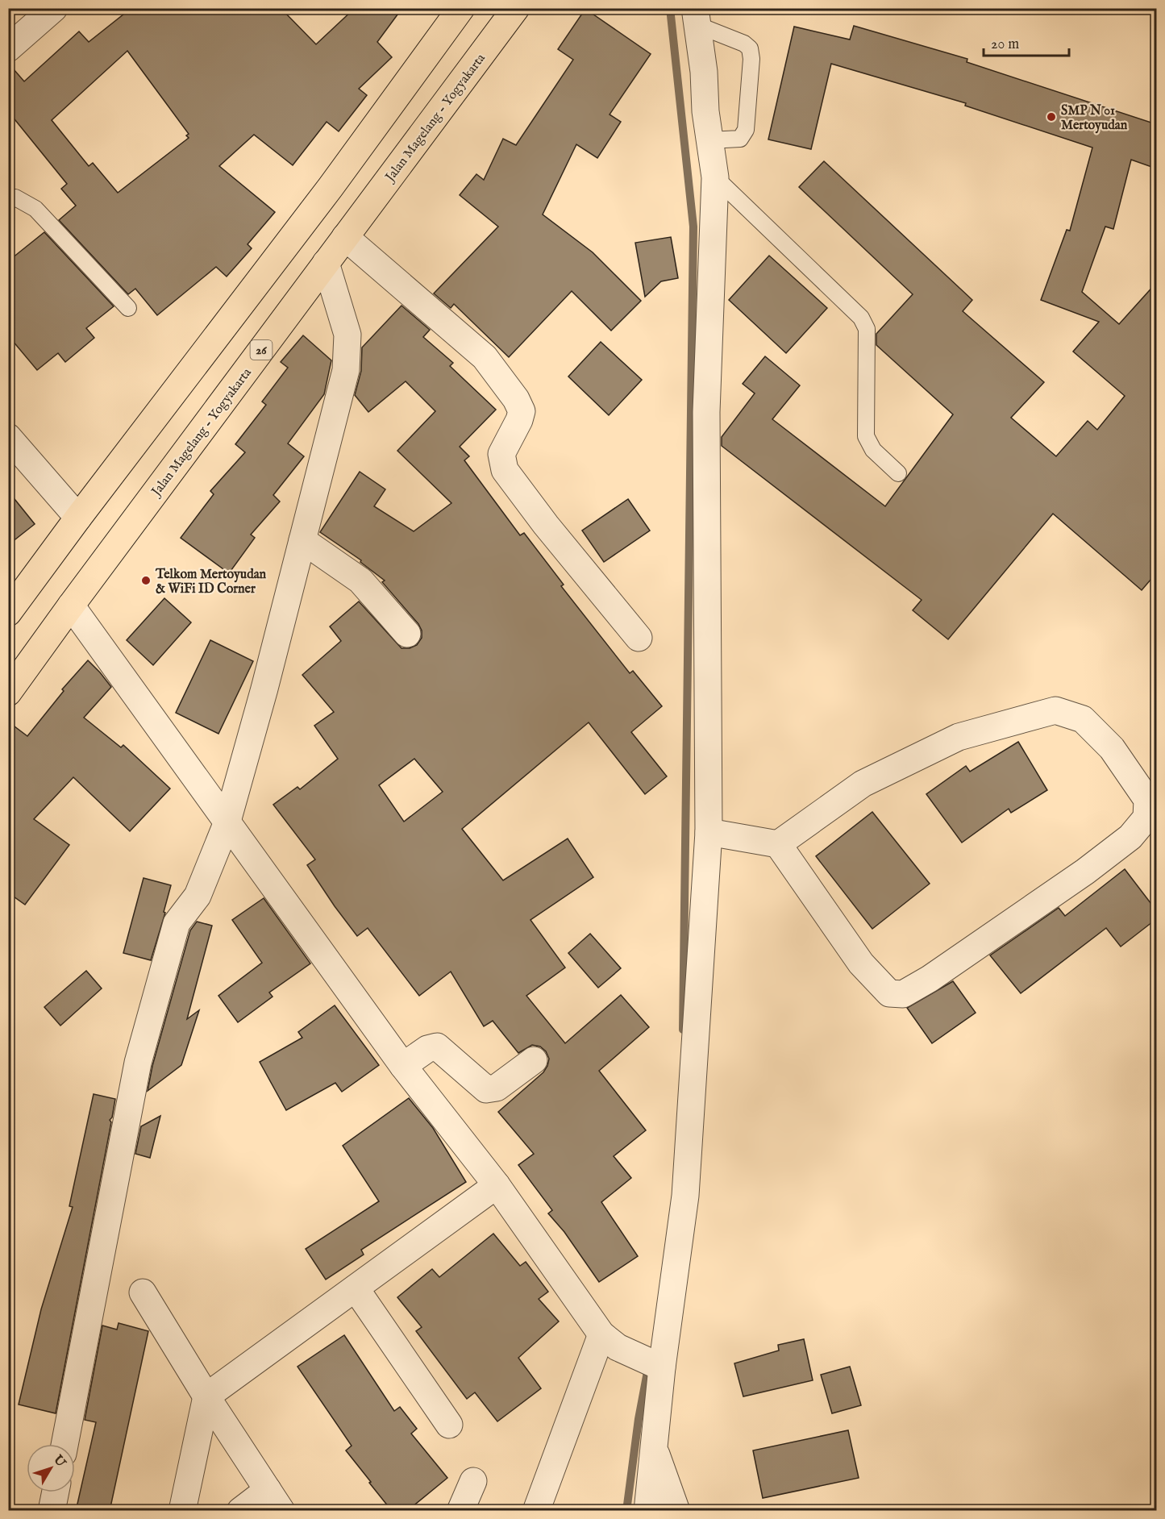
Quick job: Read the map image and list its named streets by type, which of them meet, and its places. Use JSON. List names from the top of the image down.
{
  "streets": {
    "highway": ["Jalan Magelang - Yogyakarta", "26"]
  },
  "places": ["SMP N 01 Mertoyudan", "Telkom Mertoyudan & WiFi ID Corner"],
  "scale_bar": "20 m",
  "north": "top right"
}
